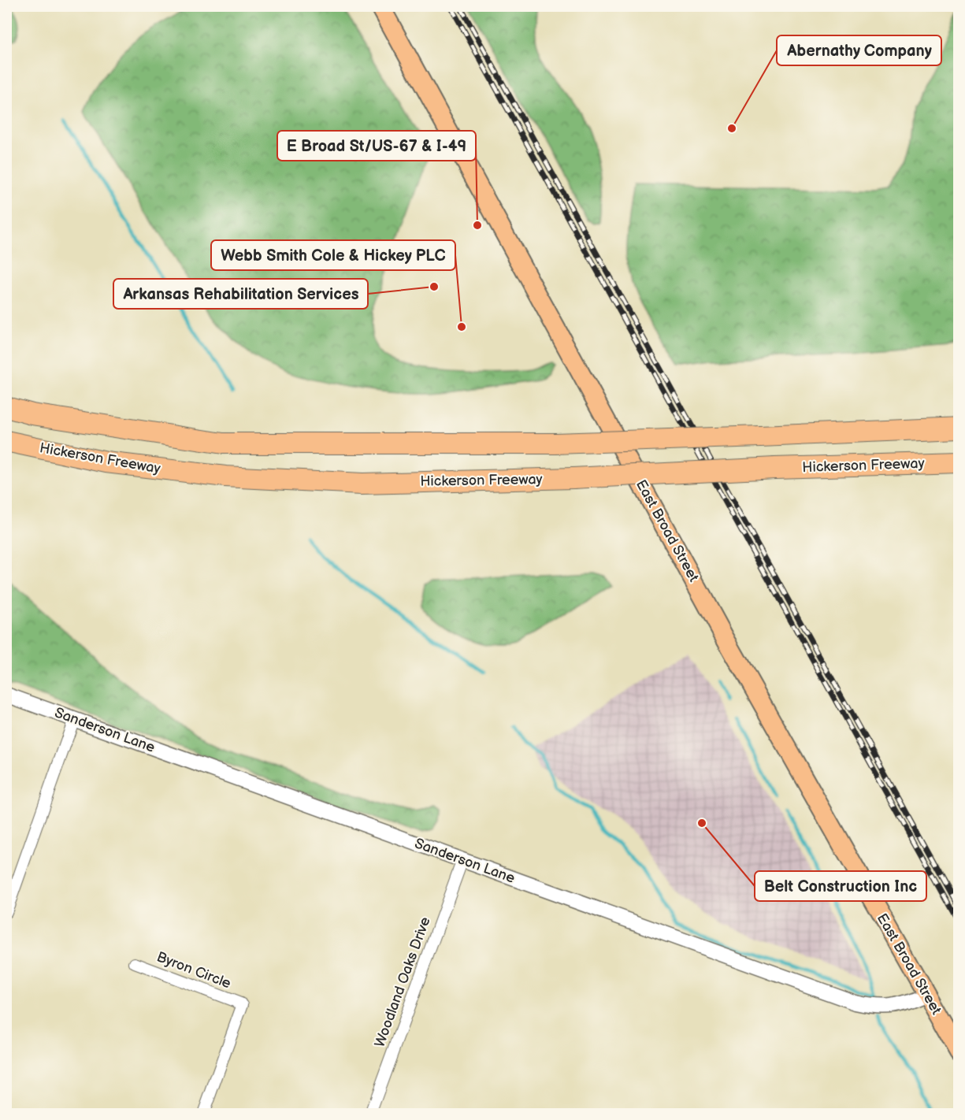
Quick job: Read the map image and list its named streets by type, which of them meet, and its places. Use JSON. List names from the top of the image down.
{
  "streets": {
    "highway": ["Hickerson Freeway"],
    "main road": ["East Broad Street"],
    "street": ["Sanderson Lane", "Byron Circle", "Woodland Oaks Drive"]
  },
  "crossings": [
    ["East Broad Street", "Sanderson Lane"],
    ["Sanderson Lane", "Woodland Oaks Drive"]
  ],
  "places": [
    "Abernathy Company",
    "E Broad St/US-67 & I-49",
    "Arkansas Rehabilitation Services",
    "Webb Smith Cole & Hickey PLC",
    "Belt Construction Inc"
  ]
}
